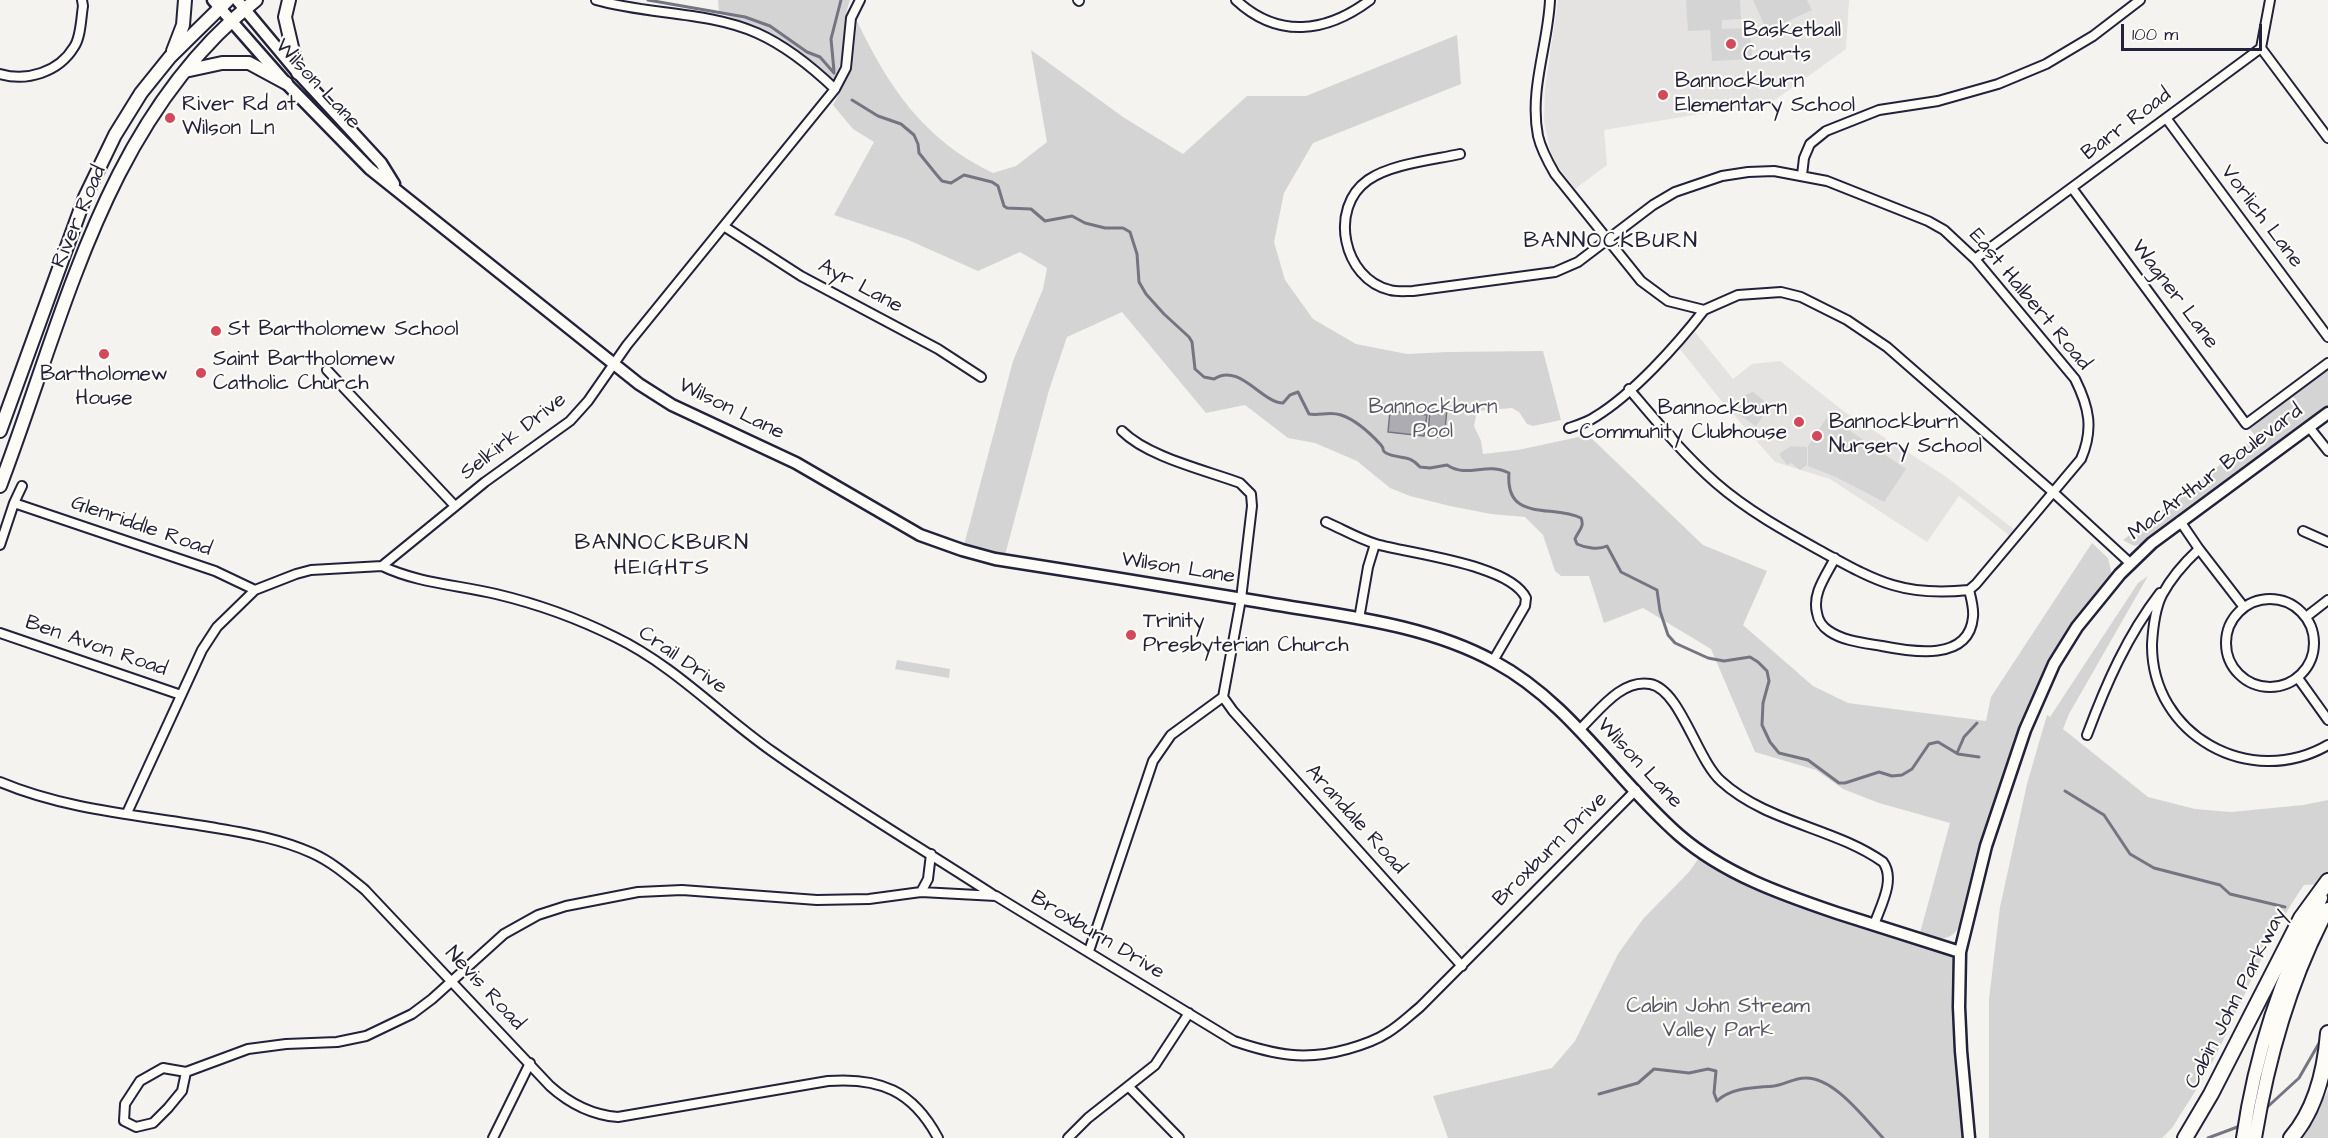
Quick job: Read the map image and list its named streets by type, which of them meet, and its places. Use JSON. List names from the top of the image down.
{
  "streets": {
    "highway": ["Cabin John Parkway"],
    "main road": ["Wilson Lane", "River Road", "MacArthur Boulevard"],
    "street": [
      "Barr Road",
      "Vorlich Lane",
      "Ayr Lane",
      "Wagner Lane",
      "East Halbert Road",
      "Selkirk Drive",
      "Glenriddle Road",
      "Ben Avon Road",
      "Crail Drive",
      "Arandale Road",
      "Broxburn Drive",
      "Nevis Road"
    ]
  },
  "crossings": [
    ["Wilson Lane", "River Road"],
    ["Wilson Lane", "Selkirk Drive"],
    ["Wilson Lane", "MacArthur Boulevard"],
    ["Wilson Lane", "Broxburn Drive"],
    ["Barr Road", "Vorlich Lane"],
    ["Barr Road", "Wagner Lane"],
    ["Barr Road", "East Halbert Road"],
    ["Ayr Lane", "Selkirk Drive"],
    ["Selkirk Drive", "Crail Drive"],
    ["Crail Drive", "Broxburn Drive"],
    ["Arandale Road", "Broxburn Drive"],
    ["Broxburn Drive", "Nevis Road"]
  ],
  "districts": ["BANNOCKBURN", "BANNOCKBURN HEIGHTS"],
  "parks": ["Bannockburn Pool", "Cabin John Stream Valley Park"],
  "places": [
    "Basketball Courts",
    "Bannockburn Elementary School",
    "River Rd at Wilson Ln",
    "St Bartholomew School",
    "Bartholomew House",
    "Saint Bartholomew Catholic Church",
    "Bannockburn Community Clubhouse",
    "Bannockburn Nursery School",
    "Trinity Presbyterian Church"
  ],
  "scale_bar": "100 m"
}
